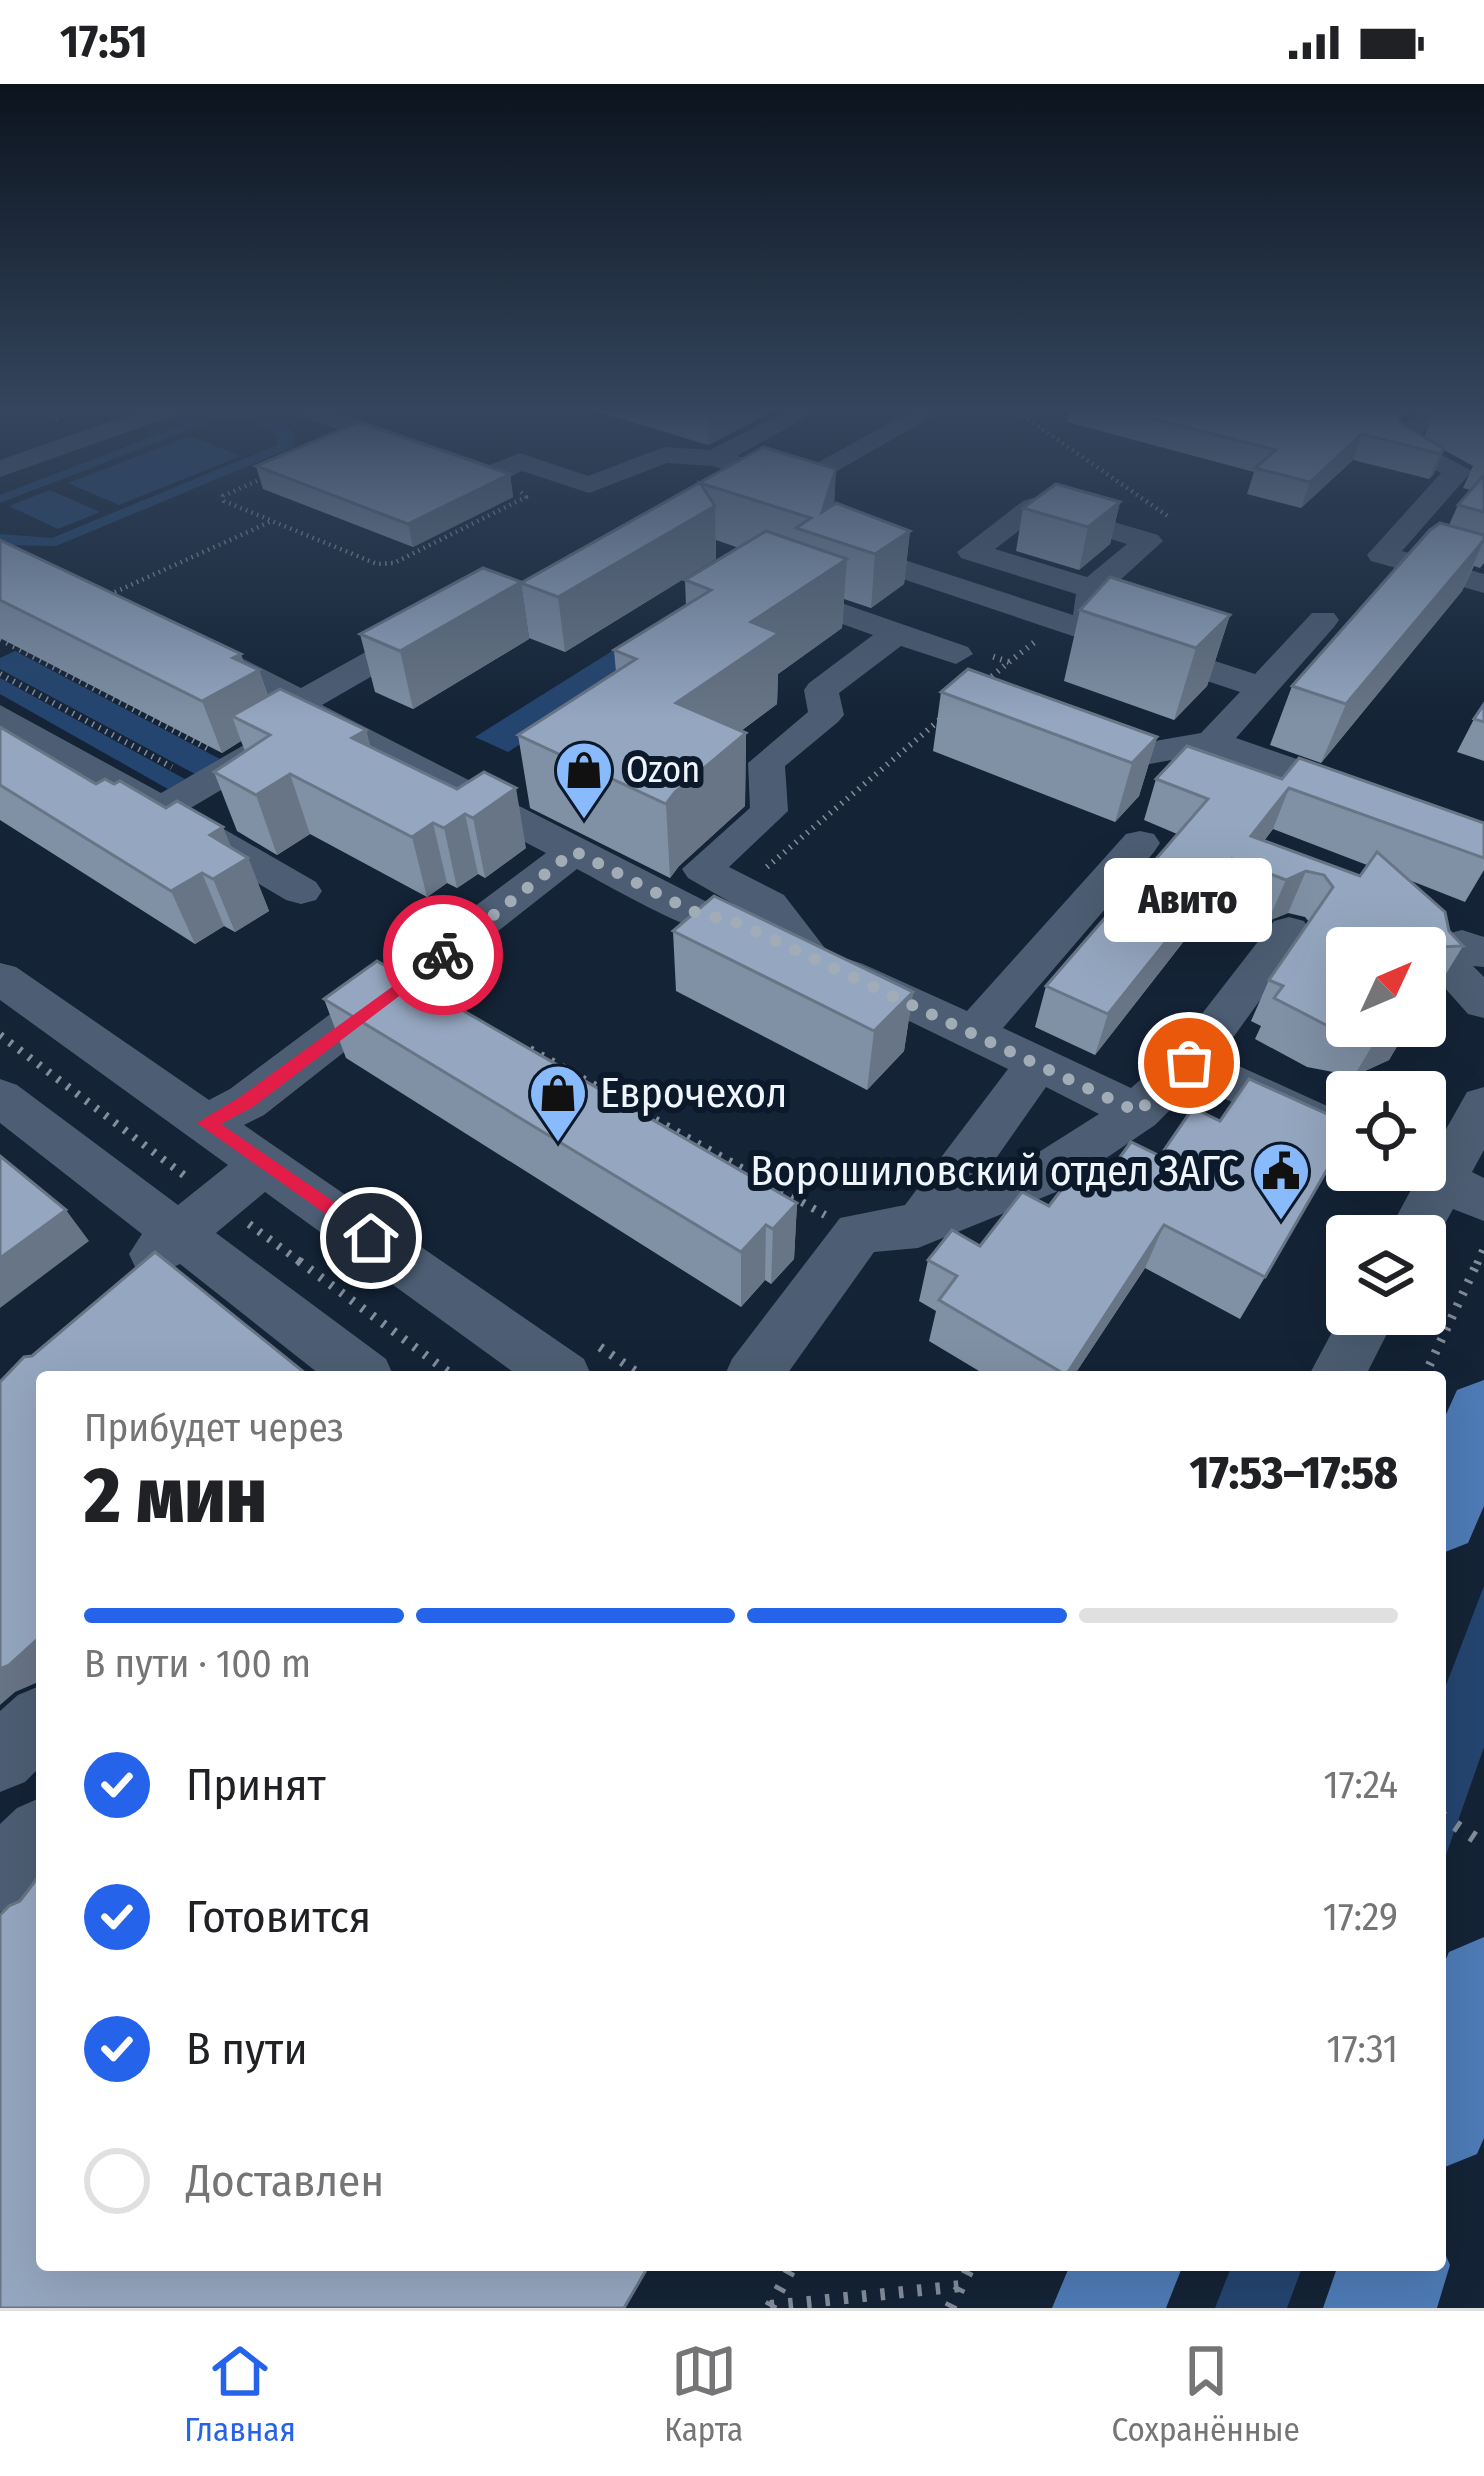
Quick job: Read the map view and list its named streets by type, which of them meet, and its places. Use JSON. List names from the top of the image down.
{
  "places": {
    "shop": ["Ozon", "Еврочехол"],
    "other": ["Авито"],
    "public building": ["Ворошиловский отдел ЗАГС"]
  },
  "north": "top right",
  "page": {
    "status": "17:51",
    "bubble": "Авито",
    "heading": ["2 мин", "Прибудет через", "17:53–17:58"],
    "bar": "В пути · 100 m",
    "list": [
      ["Принят", "17:24"],
      ["Готовится", "17:29"],
      ["В пути", "17:31"],
      "Доставлен"
    ],
    "tabs": ["Главная", "Карта", "Сохранённые"]
  }
}
